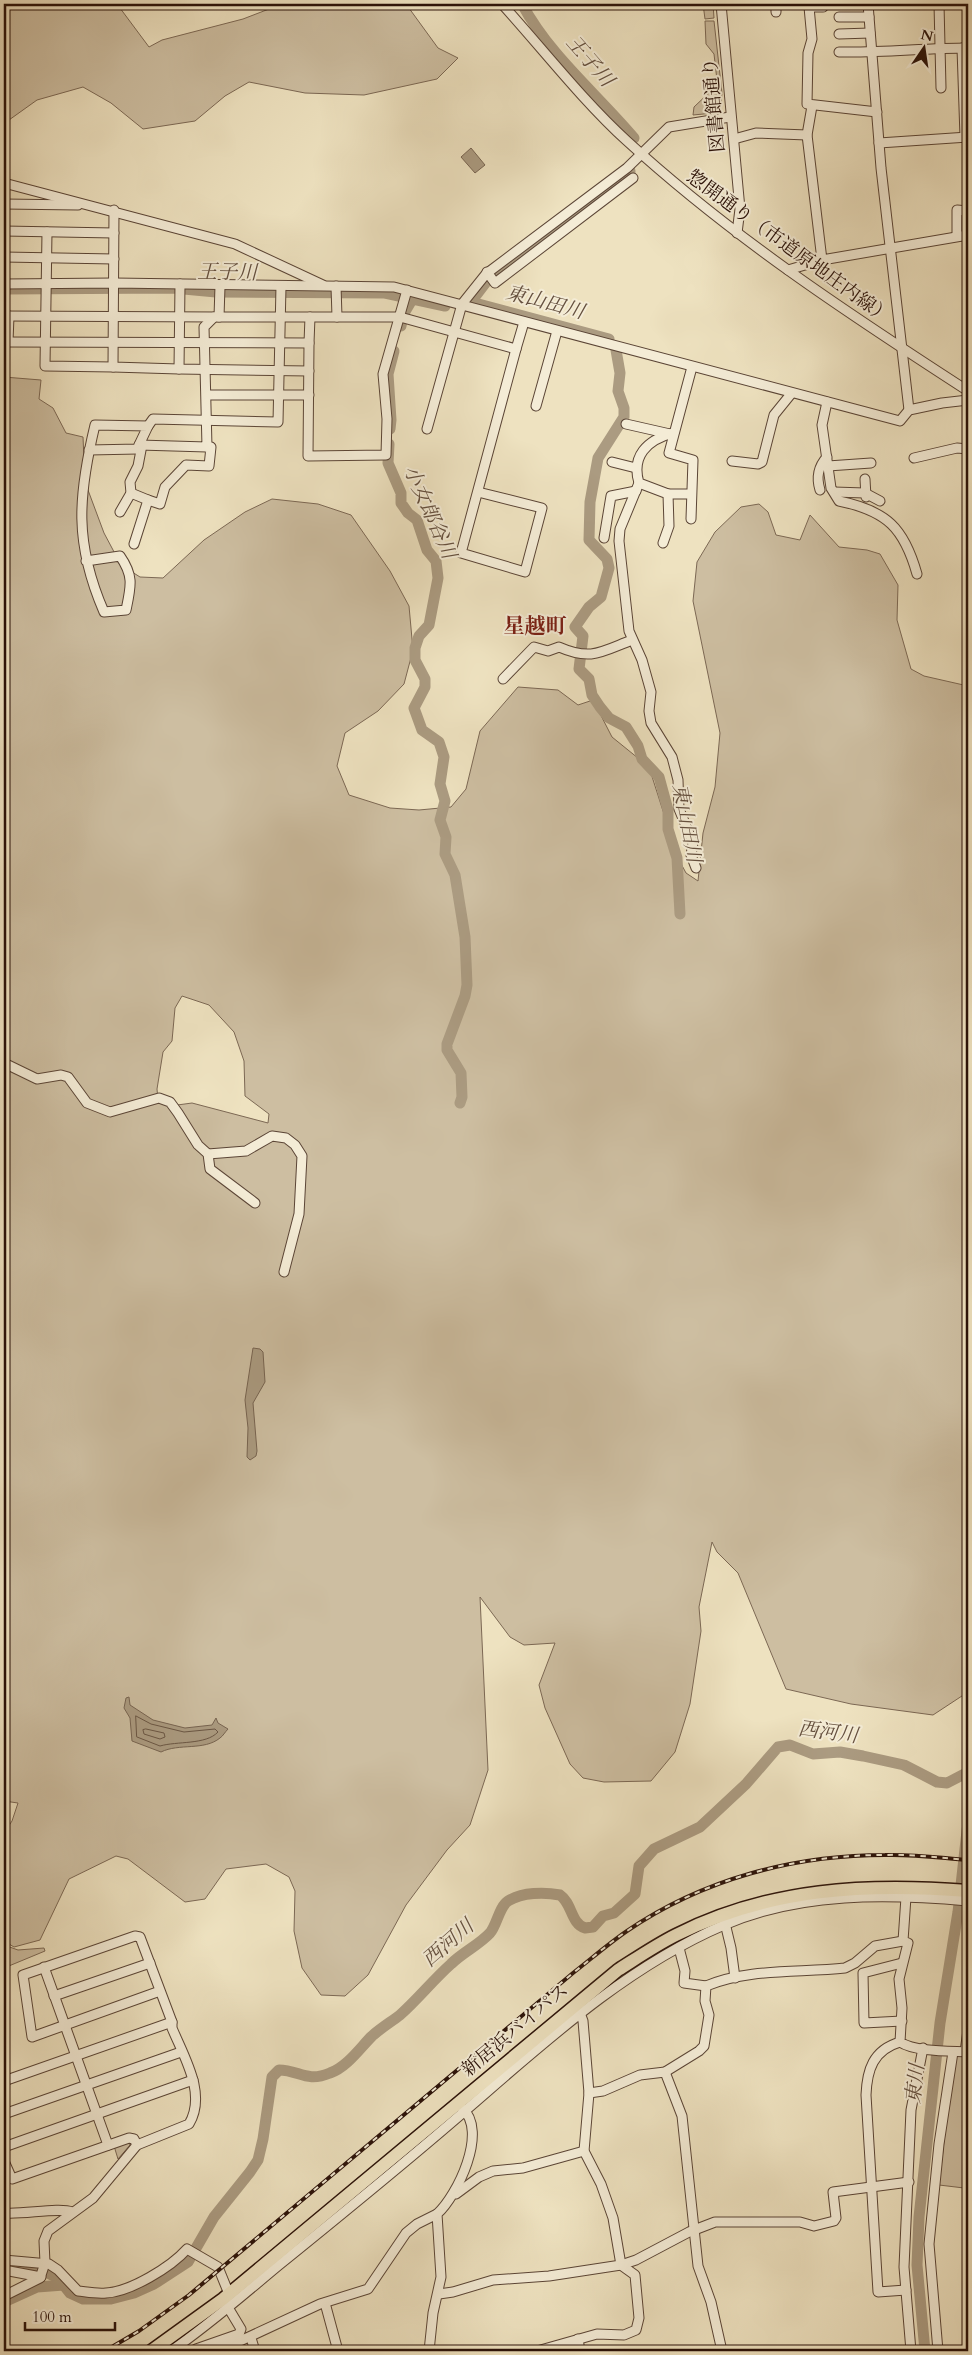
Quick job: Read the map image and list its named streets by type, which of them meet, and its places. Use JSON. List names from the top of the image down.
{
  "streets": {
    "highway": ["新居浜バイパス"],
    "street": ["図書館通り", "惣開通り（市道原地庄内線）"]
  },
  "crossings": [
    ["図書館通り", "惣開通り（市道原地庄内線）"]
  ],
  "districts": ["星越町"],
  "water": [
    "王子川",
    "東山田川",
    "小女郎谷川",
    "西河川",
    "東川"
  ],
  "scale_bar": "100 m",
  "north": "top"
}
